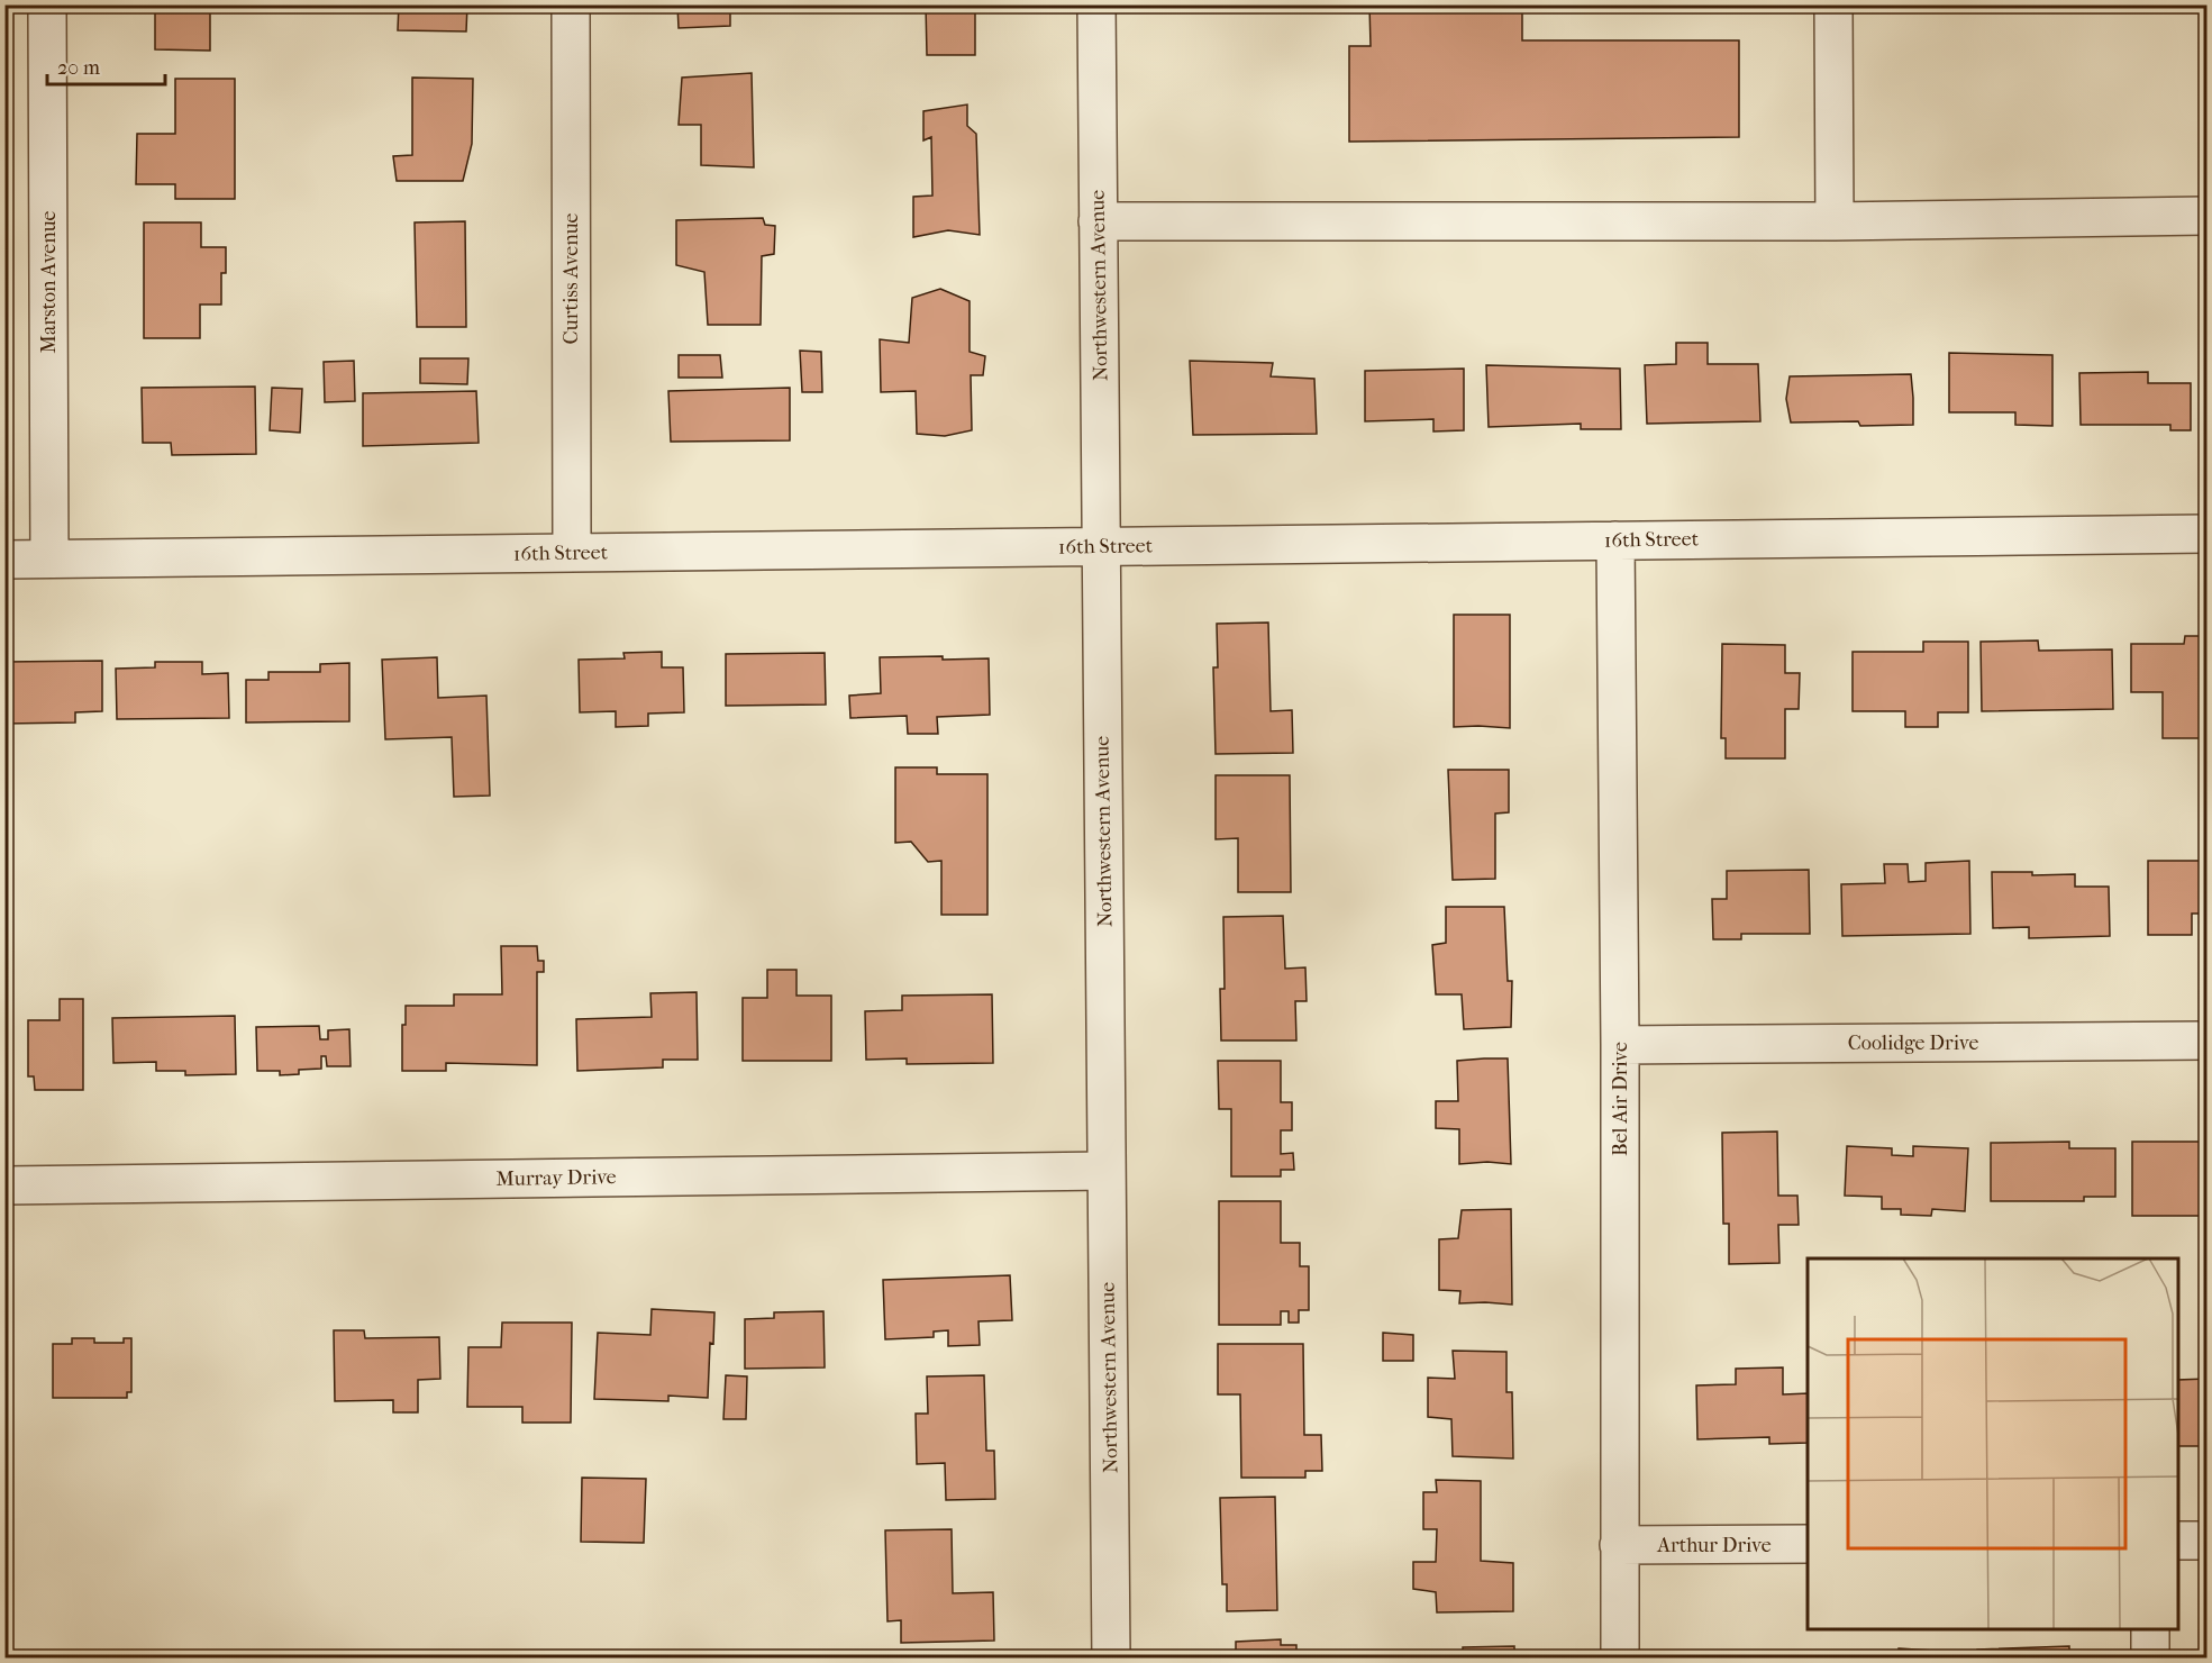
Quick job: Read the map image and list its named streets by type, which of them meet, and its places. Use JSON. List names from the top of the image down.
{
  "streets": {
    "street": [
      "Curtiss Avenue",
      "Marston Avenue",
      "Northwestern Avenue",
      "16th Street",
      "Coolidge Drive",
      "Bel Air Drive",
      "Murray Drive",
      "Arthur Drive"
    ]
  },
  "crossings": [
    ["Curtiss Avenue", "16th Street"],
    ["Marston Avenue", "16th Street"],
    ["Northwestern Avenue", "16th Street"],
    ["Northwestern Avenue", "Murray Drive"],
    ["16th Street", "Bel Air Drive"],
    ["Coolidge Drive", "Bel Air Drive"],
    ["Bel Air Drive", "Arthur Drive"]
  ],
  "scale_bar": "20 m"
}
